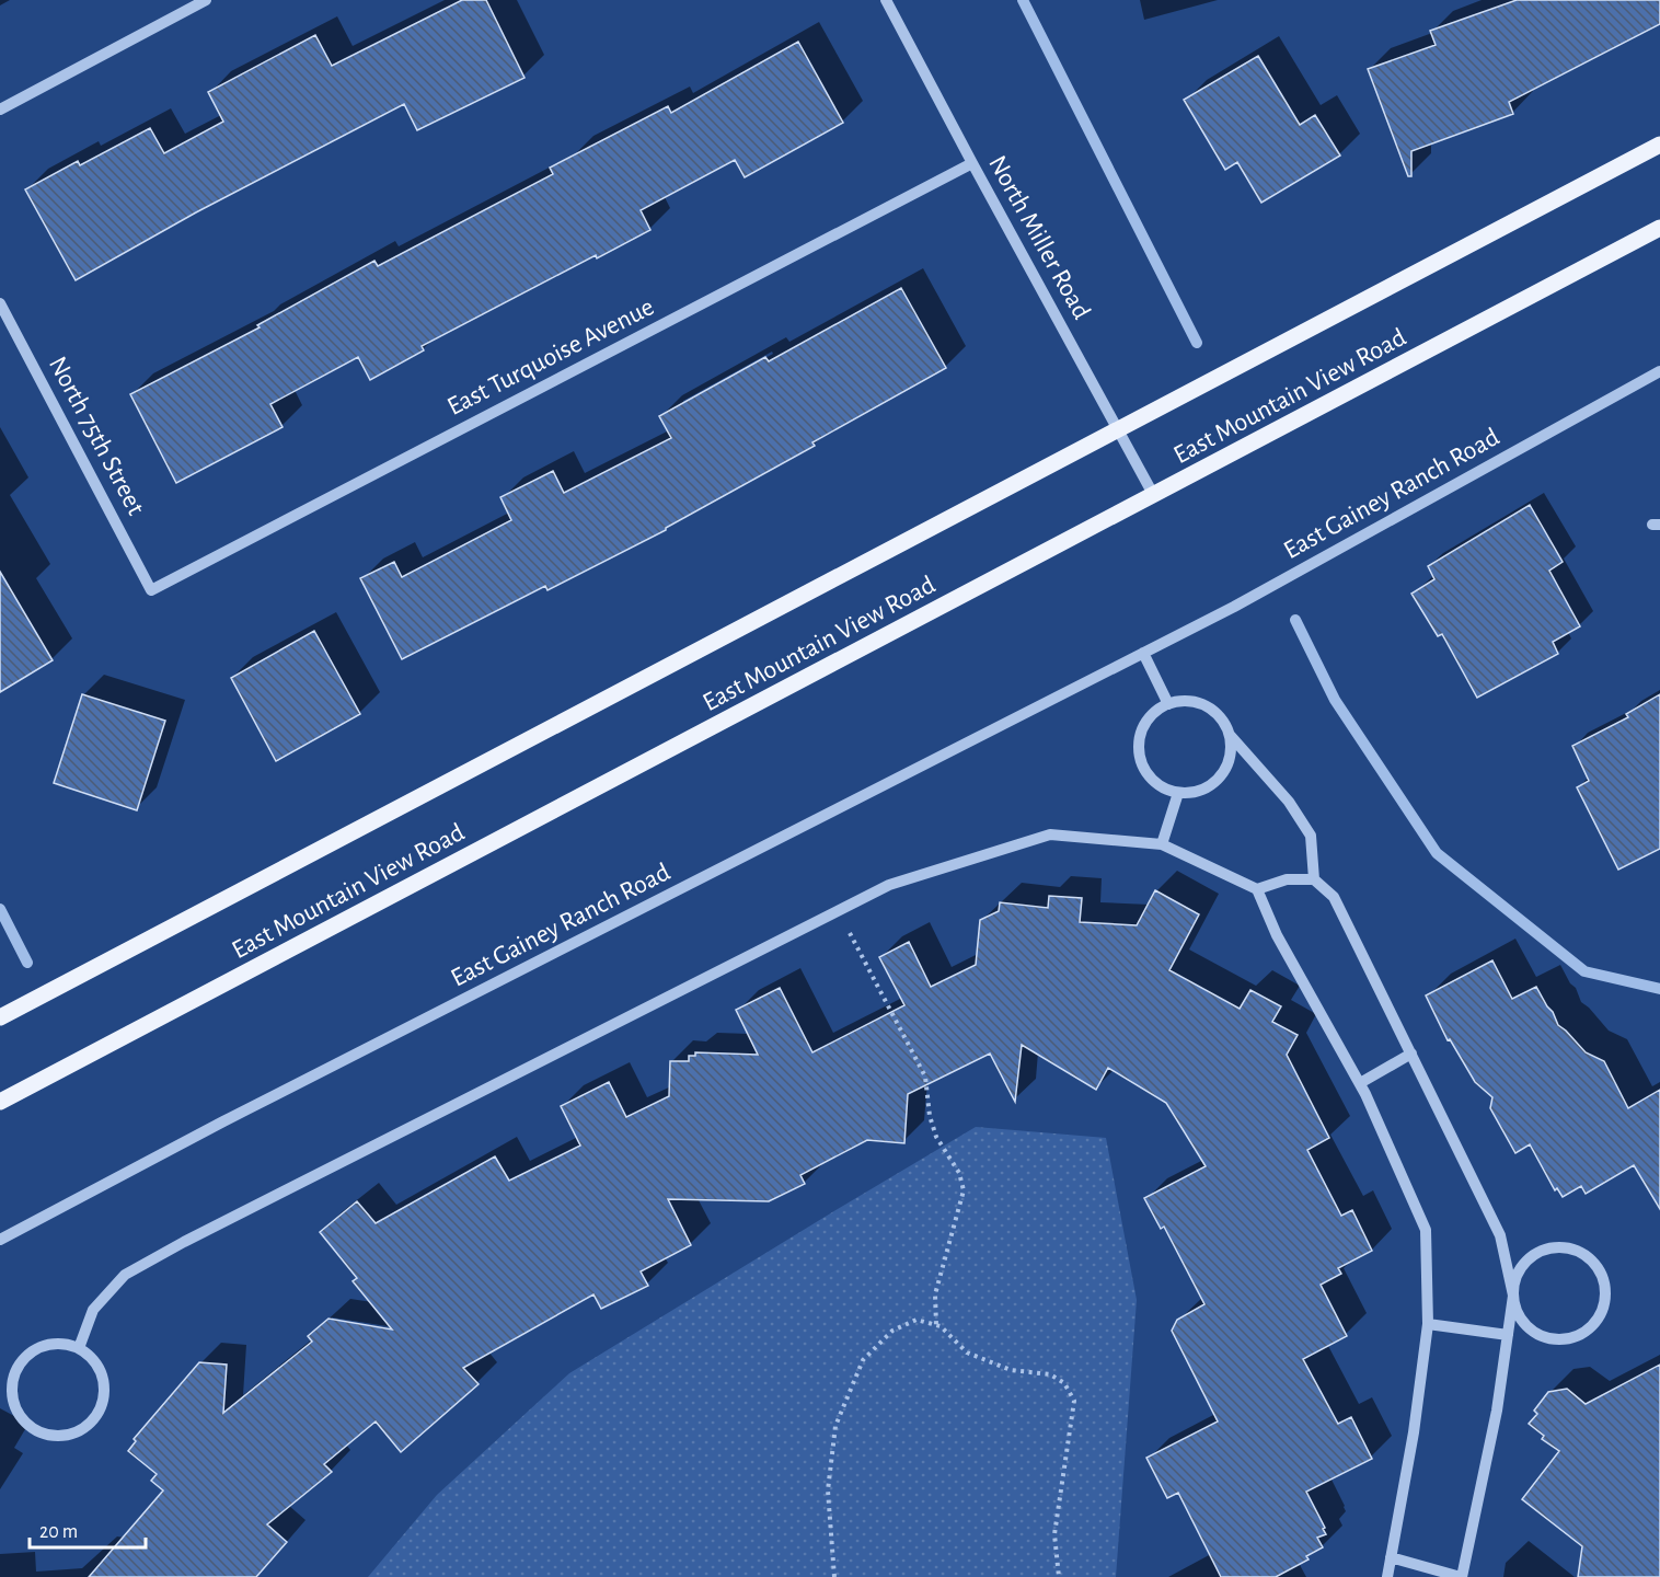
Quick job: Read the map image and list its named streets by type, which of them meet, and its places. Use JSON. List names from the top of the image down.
{
  "streets": {
    "main road": ["East Mountain View Road"],
    "street": [
      "North Miller Road",
      "East Turquoise Avenue",
      "North 75th Street",
      "East Gainey Ranch Road"
    ]
  },
  "crossings": [
    ["North Miller Road", "East Turquoise Avenue"],
    ["North Miller Road", "East Mountain View Road"],
    ["East Turquoise Avenue", "North 75th Street"]
  ],
  "scale_bar": "20 m"
}
